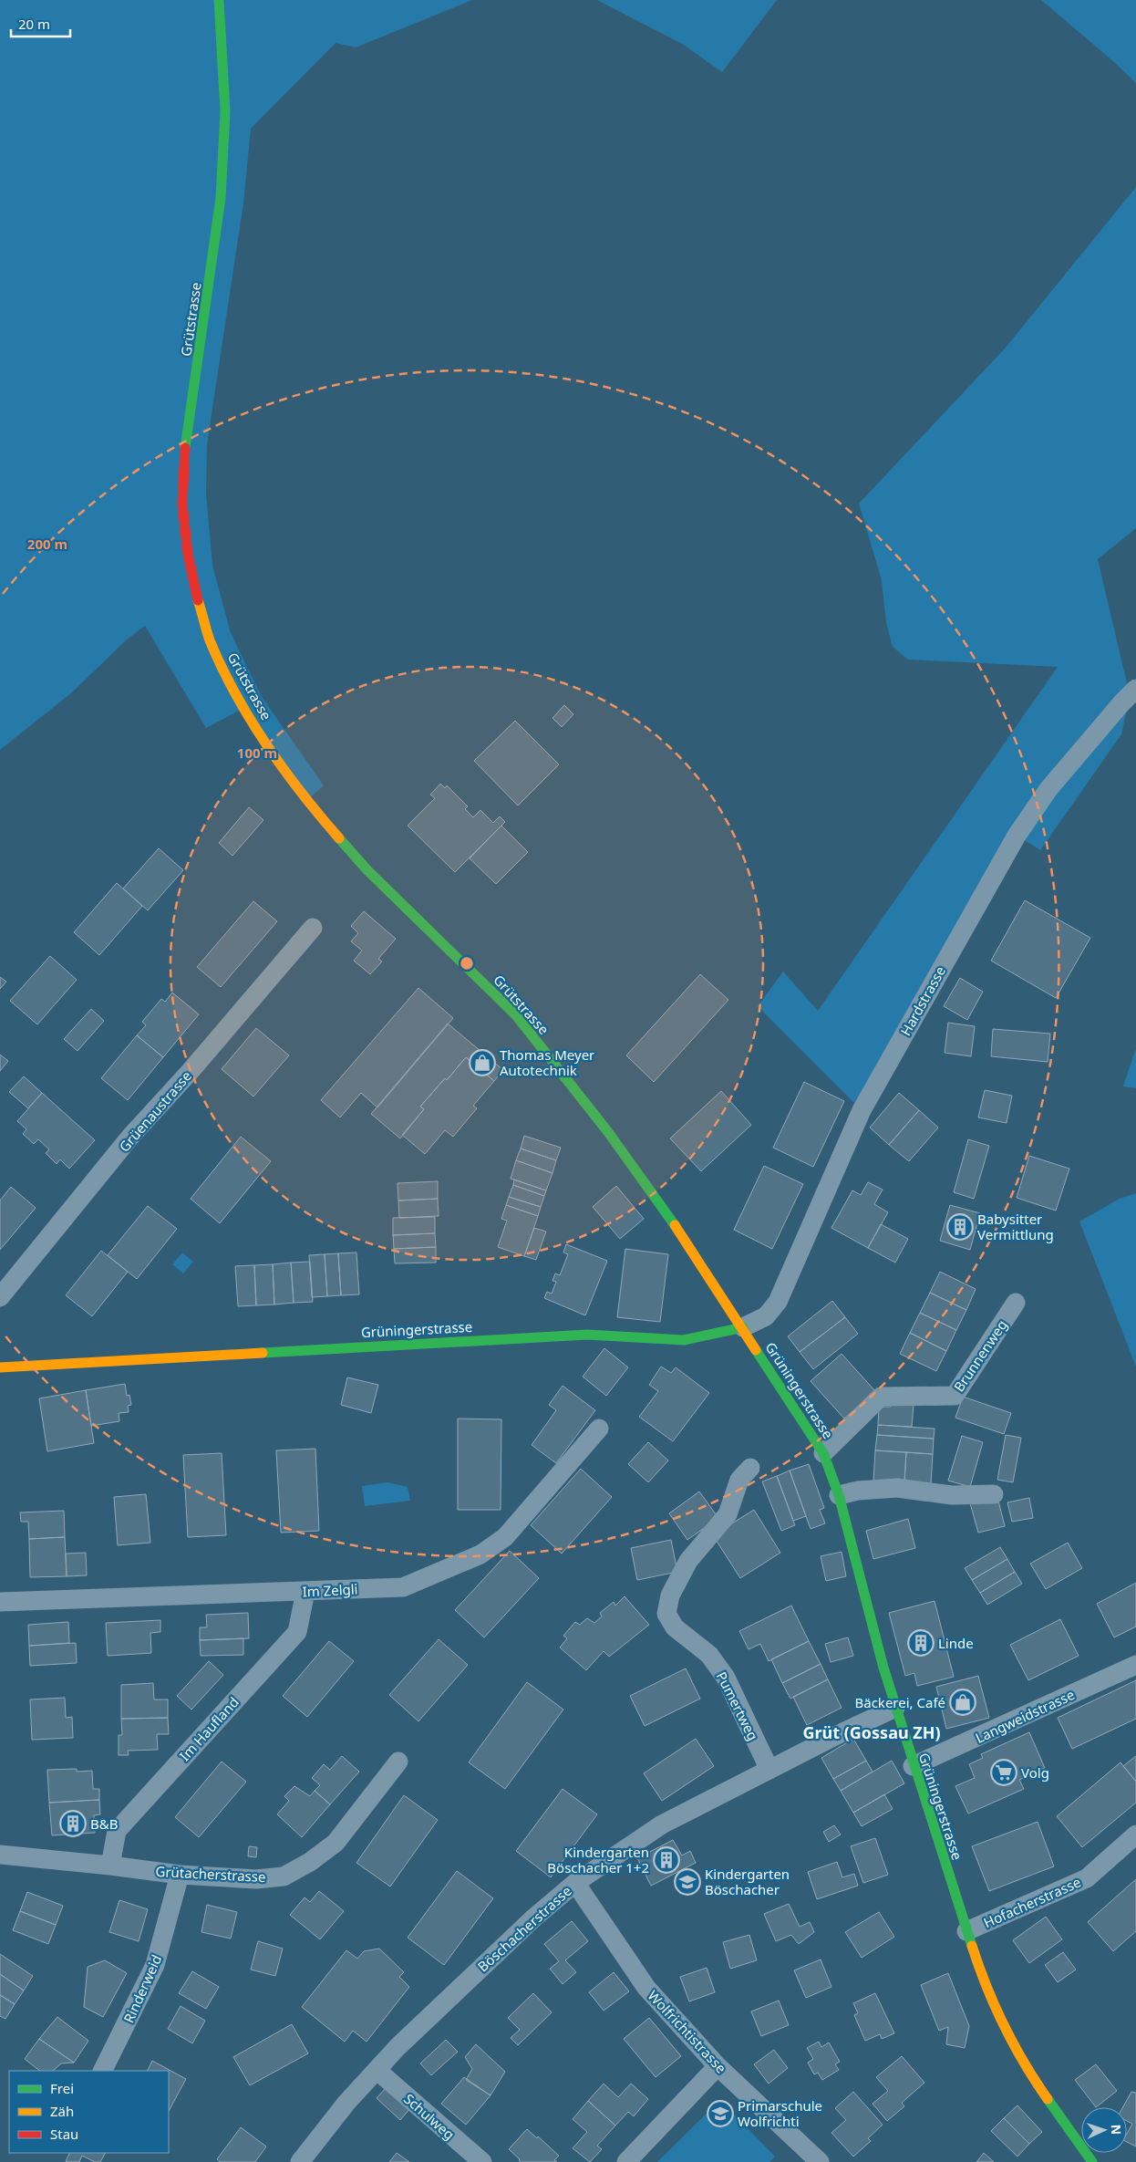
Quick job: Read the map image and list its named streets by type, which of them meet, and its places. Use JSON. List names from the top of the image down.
{
  "streets": {
    "main road": ["Grütstrasse", "Grüningerstrasse"],
    "street": [
      "Hardstrasse",
      "Grüenaustrasse",
      "Brunnenweg",
      "Im Zelgli",
      "Pumertweg",
      "Langweidstrasse",
      "Im Haufland",
      "Grütacherstrasse",
      "Hofacherstrasse",
      "Böschacherstrasse",
      "Rinderweid",
      "Wolfrichtistrasse",
      "Schulweg"
    ]
  },
  "crossings": [
    ["Grütstrasse", "Hardstrasse"],
    ["Grütstrasse", "Grüningerstrasse"],
    ["Hardstrasse", "Grüningerstrasse"],
    ["Grüningerstrasse", "Brunnenweg"],
    ["Grüningerstrasse", "Langweidstrasse"],
    ["Grüningerstrasse", "Hofacherstrasse"],
    ["Grüningerstrasse", "Böschacherstrasse"],
    ["Im Zelgli", "Im Haufland"],
    ["Pumertweg", "Böschacherstrasse"],
    ["Im Haufland", "Grütacherstrasse"],
    ["Grütacherstrasse", "Rinderweid"],
    ["Böschacherstrasse", "Wolfrichtistrasse"],
    ["Böschacherstrasse", "Schulweg"]
  ],
  "districts": ["Grüt (Gossau ZH)"],
  "places": {
    "shop": ["Thomas Meyer Autotechnik", "Bäckerei, Café"],
    "building": [
      "Babysitter Vermittlung",
      "Linde",
      "B&B",
      "Kindergarten Böschacher 1+2"
    ],
    "supermarket": ["Volg"],
    "school or university": ["Kindergarten Böschacher", "Primarschule Wolfrichti"]
  },
  "legend": ["Frei", "Zäh", "Stau"],
  "scale_bar": "20 m",
  "north": "right",
  "rings": ["200 m", "100 m"]
}
